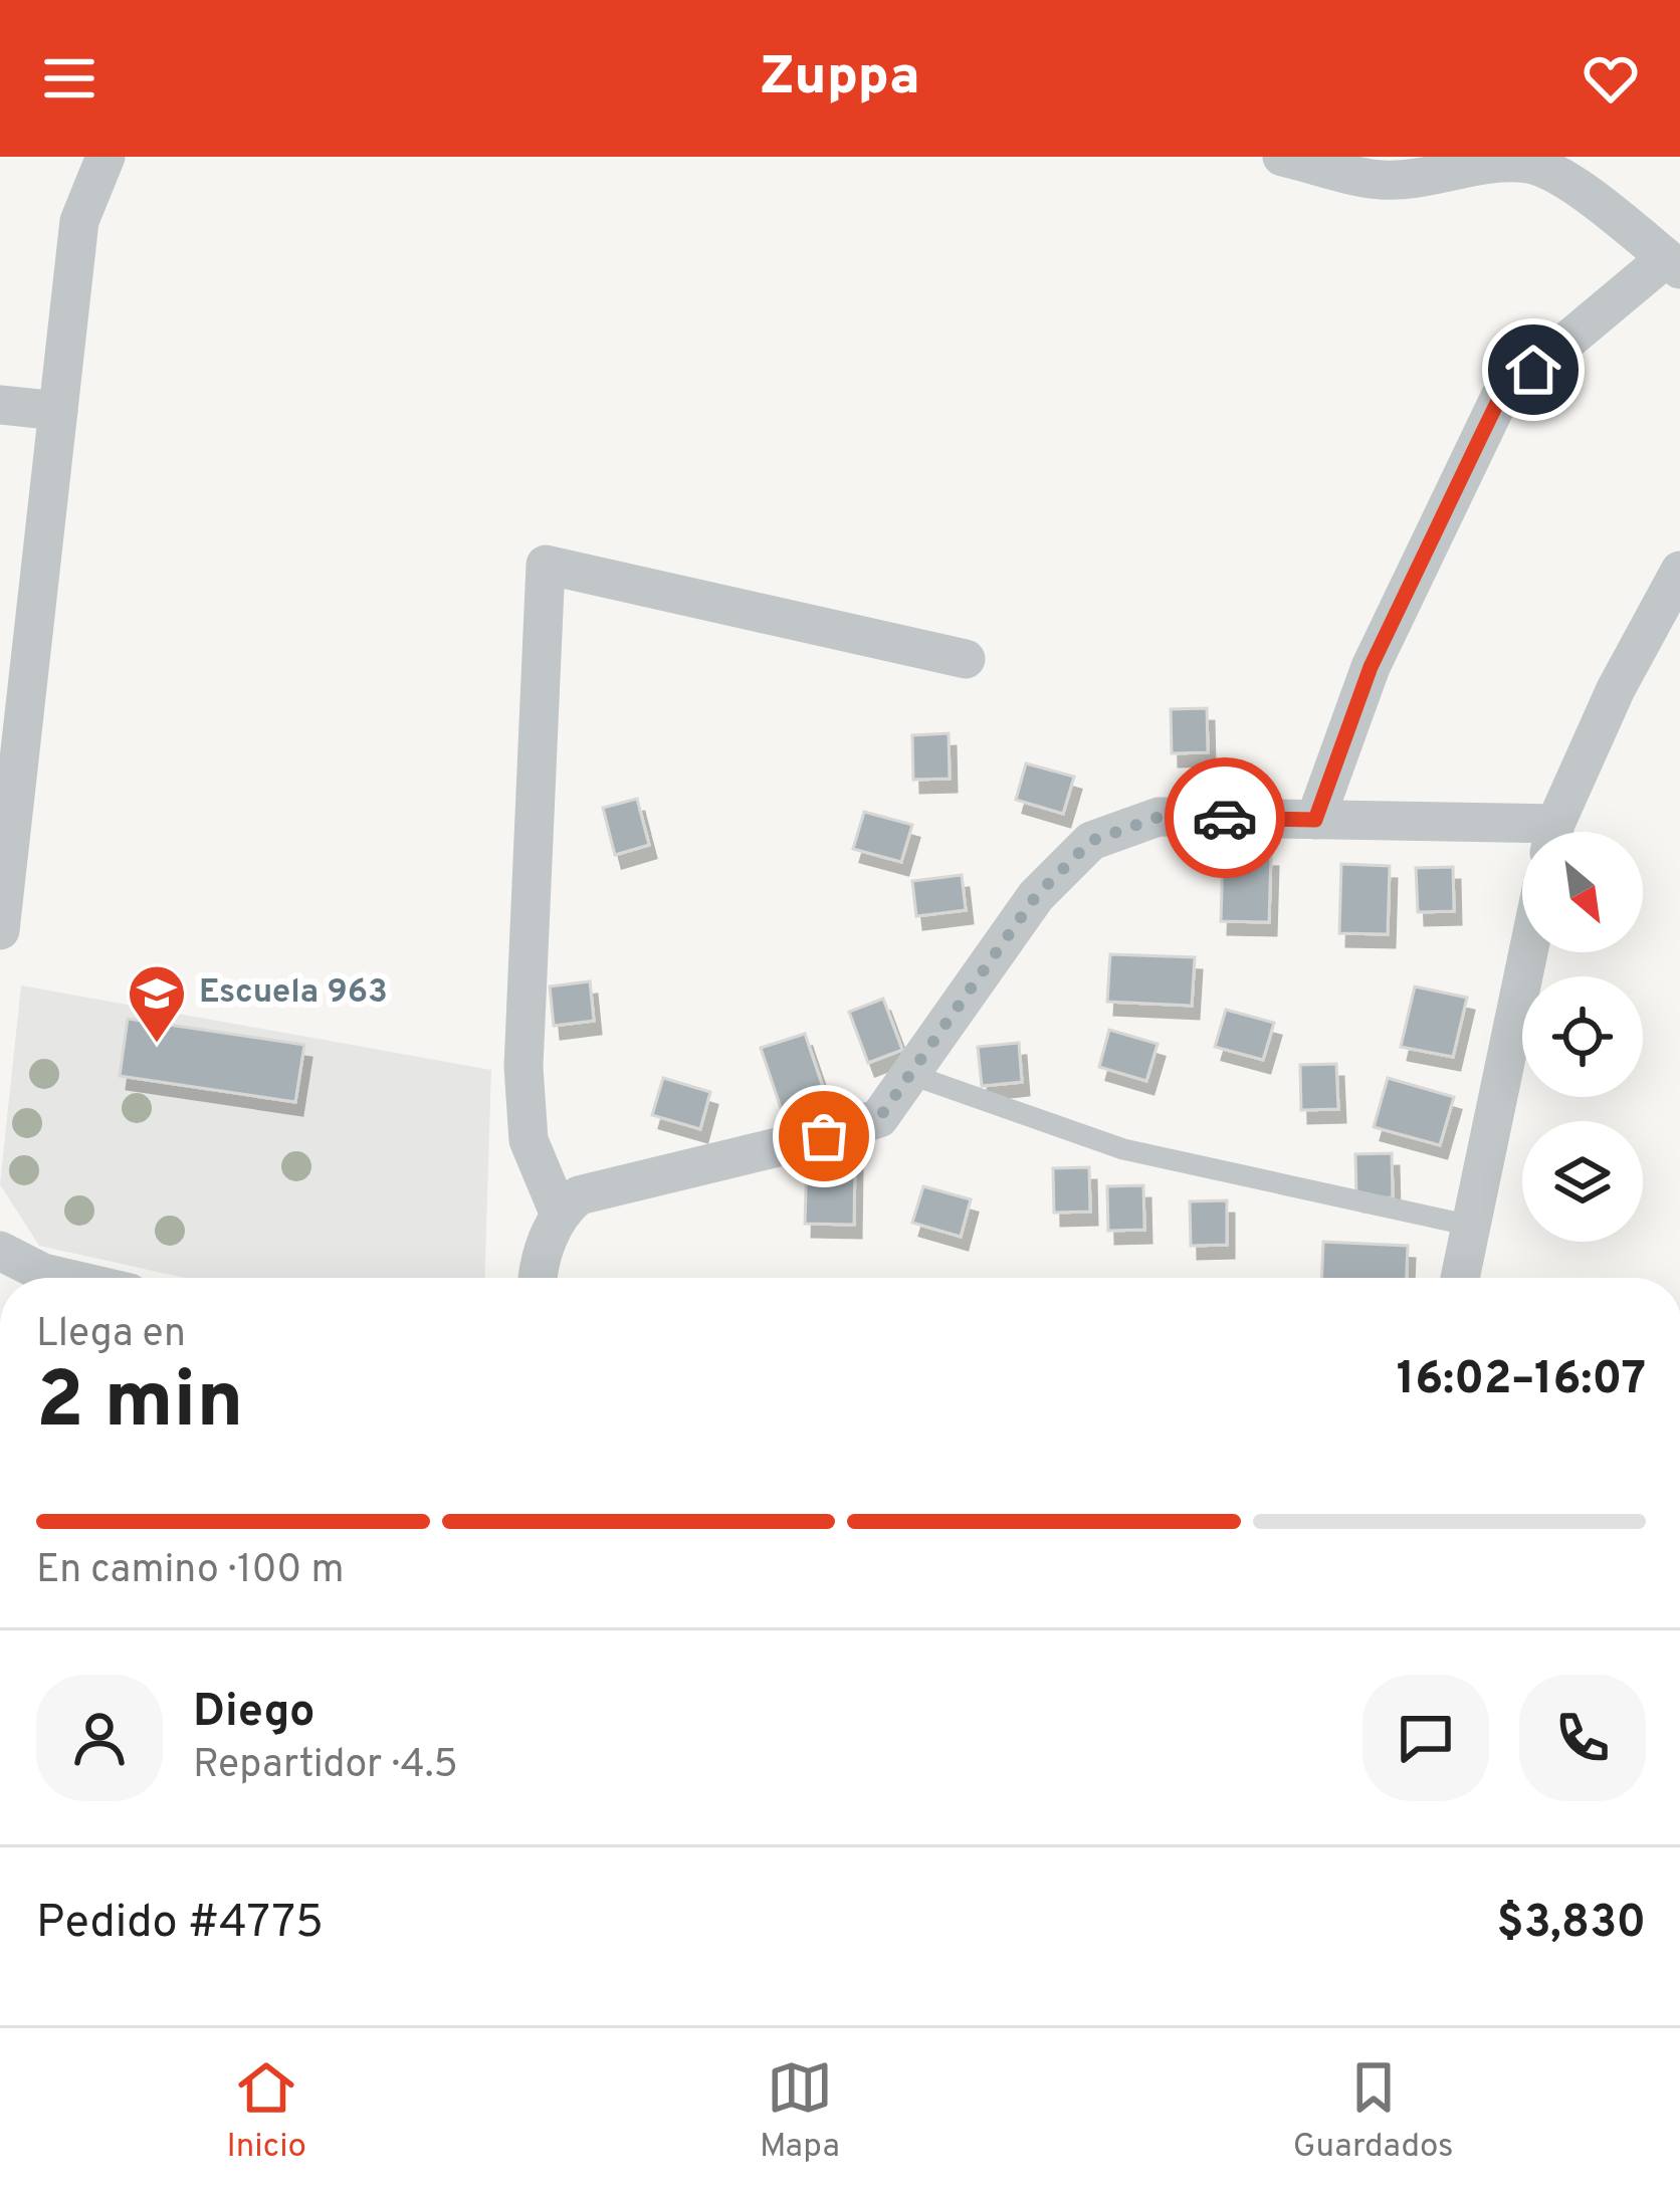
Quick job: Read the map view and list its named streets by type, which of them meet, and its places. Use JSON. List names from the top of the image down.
{
  "places": {
    "school or university": ["Escuela 963"]
  },
  "north": "bottom right",
  "page": {
    "header": "Zuppa",
    "heading": ["2 min", "Llega en", "16:02–16:07"],
    "panel": [
      "Diego",
      "Repartidor · 4.5",
      "Pedido #4775",
      "$3,830"
    ],
    "bar": "En camino · 100 m",
    "tabs": ["Inicio", "Mapa", "Guardados"]
  }
}
